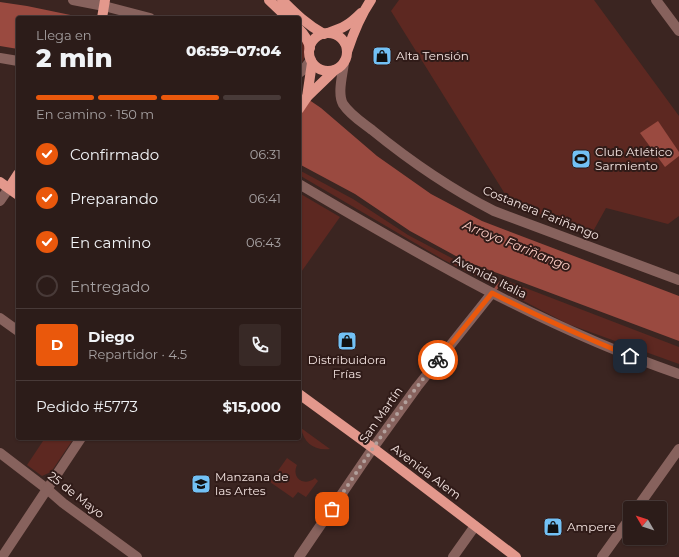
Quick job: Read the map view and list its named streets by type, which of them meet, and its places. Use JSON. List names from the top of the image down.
{
  "streets": {
    "main road": ["Avenida Alem"],
    "street": [
      "Costanera Fariñango",
      "Avenida Italia",
      "San Martín",
      "25 de Mayo"
    ]
  },
  "crossings": [
    ["Avenida Italia", "San Martín"],
    ["San Martín", "Avenida Alem"]
  ],
  "water": ["Arroyo Fariñango"],
  "places": {
    "shop": ["Alta Tensión", "Distribuidora Frías", "Ampere"],
    "sports": ["Club Atlético Sarmiento"],
    "school or university": ["Manzana de las Artes"]
  },
  "north": "top left",
  "page": {
    "heading": ["2 min", "Llega en", "06:59–07:04"],
    "panel": [
      "Diego",
      "Repartidor · 4.5",
      "Pedido #5773",
      "$15,000"
    ],
    "bar": "En camino · 150 m",
    "list": [
      ["Confirmado", "06:31"],
      ["Preparando", "06:41"],
      ["En camino", "06:43"],
      "Entregado"
    ],
    "round": "D"
  }
}
